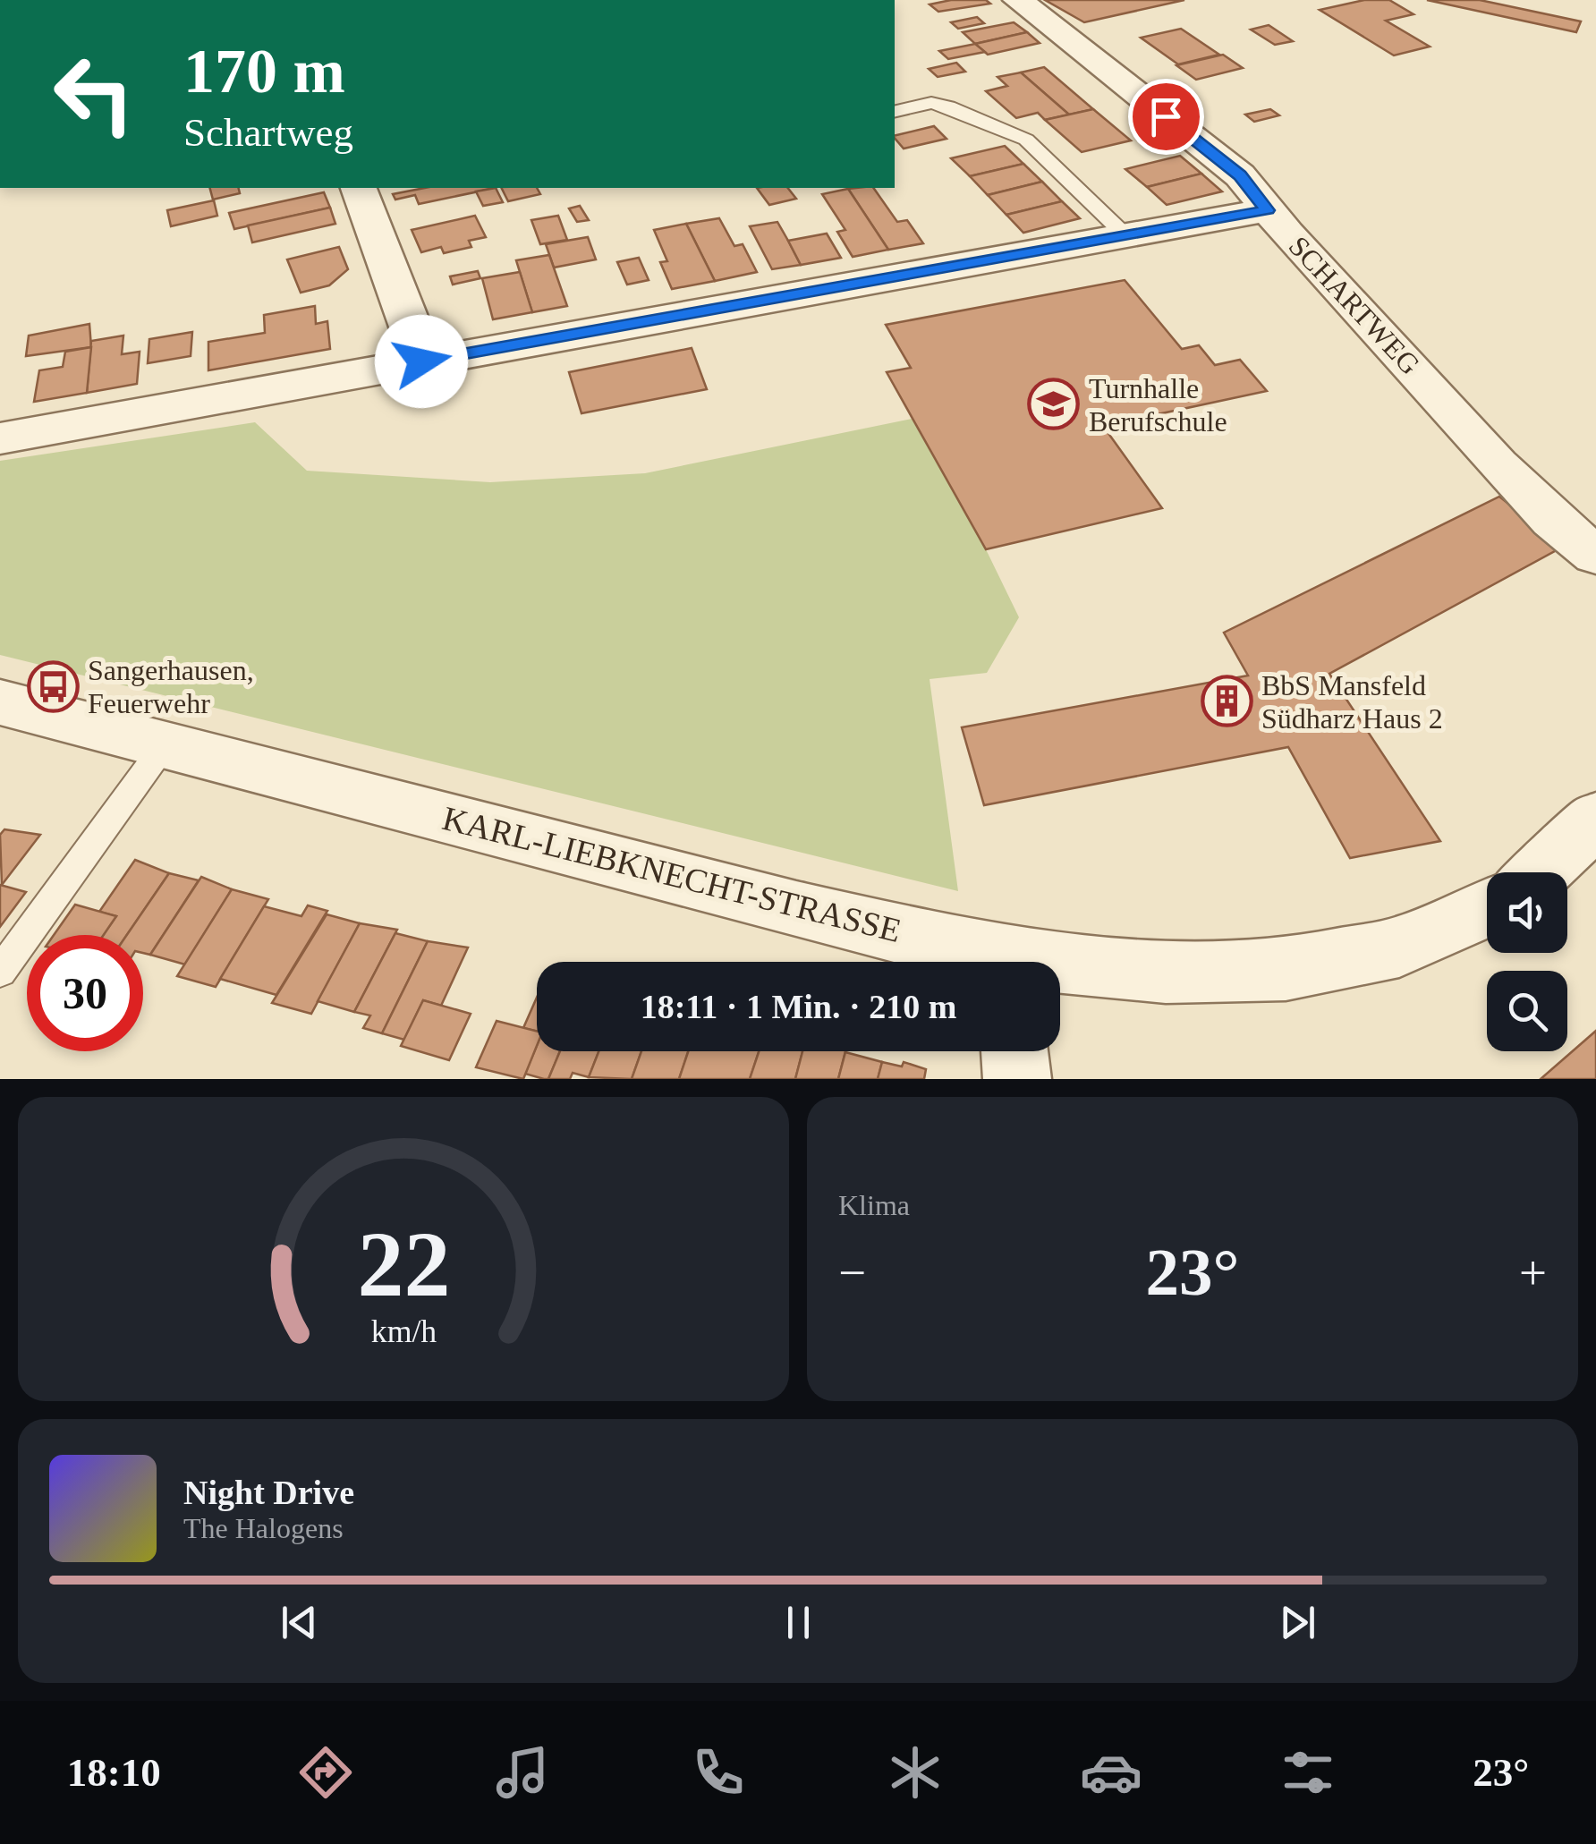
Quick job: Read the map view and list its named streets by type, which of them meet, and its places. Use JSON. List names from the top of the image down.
{
  "streets": {
    "street": ["SCHARTWEG", "KARL-LIEBKNECHT-STRASSE"]
  },
  "places": {
    "school or university": ["Turnhalle Berufschule"],
    "bus stop": ["Sangerhausen, Feuerwehr"],
    "building": ["BbS Mansfeld Südharz Haus 2"]
  },
  "page": {
    "turn": ["170 m", "Schartweg"],
    "limit": "30",
    "trip": "18:11 · 1 Min. · 210 m",
    "tile": "Klima",
    "heat": ["−", "23°", "+"],
    "song": ["Night Drive", "The Halogens"],
    "tabs": ["18:10", "23°"],
    "gauge": ["22", "km/h"]
  }
}
